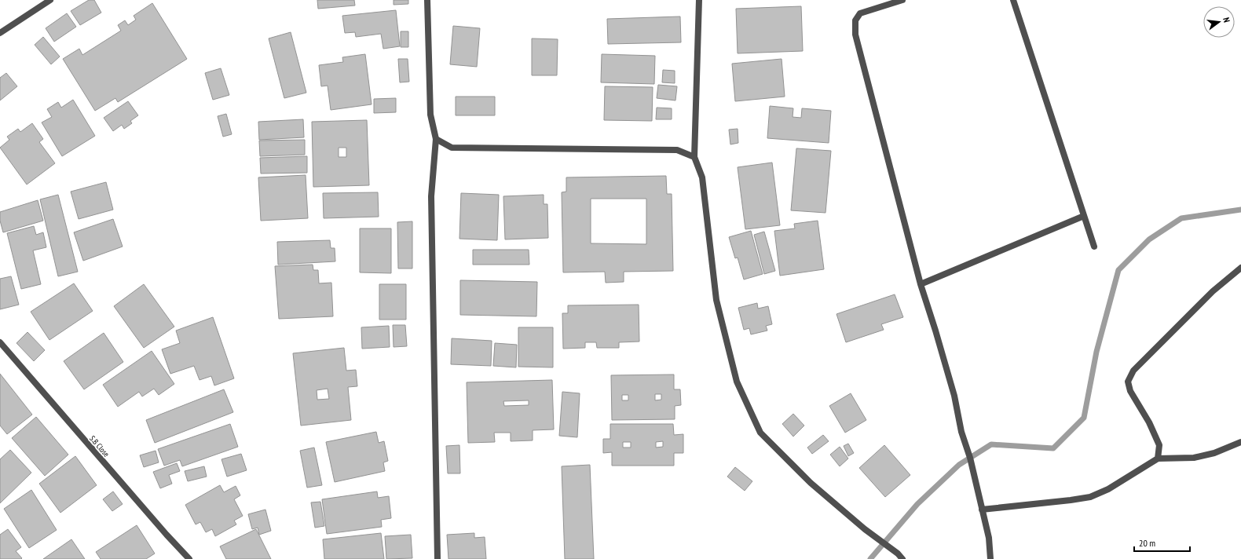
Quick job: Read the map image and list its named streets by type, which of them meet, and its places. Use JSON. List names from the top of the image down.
{
  "streets": {
    "street": ["S.B Close"]
  },
  "scale_bar": "20 m",
  "north": "right"
}
